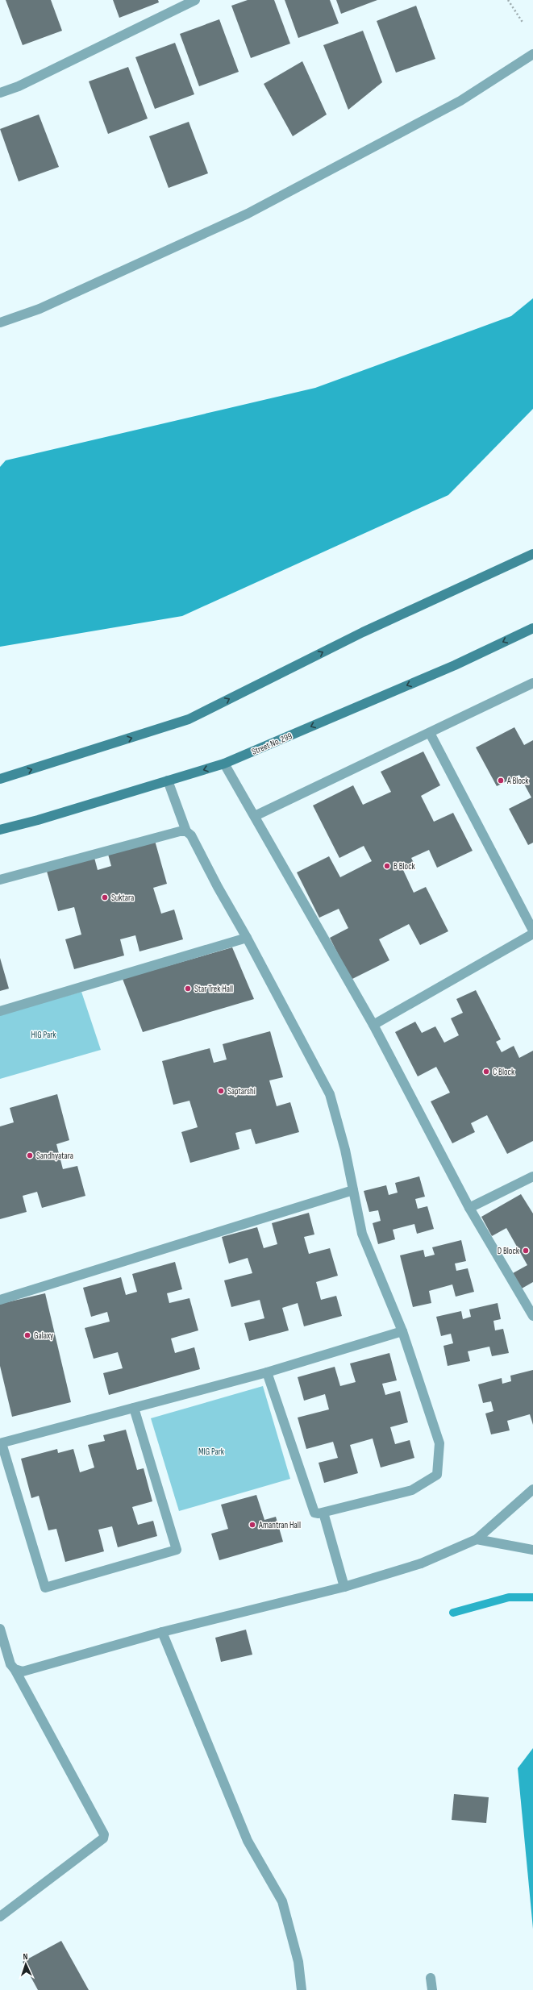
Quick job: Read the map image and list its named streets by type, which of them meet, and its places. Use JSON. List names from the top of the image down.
{
  "streets": {
    "street": ["Street No. 299"]
  },
  "parks": ["HIG Park", "MIG Park"],
  "places": [
    "A Block",
    "B Block",
    "Suktara",
    "Star Trek Hall",
    "C Block",
    "Saptarshi",
    "Sandhyatara",
    "D Block",
    "Galaxy",
    "Amantran Hall"
  ],
  "north": "top"
}
